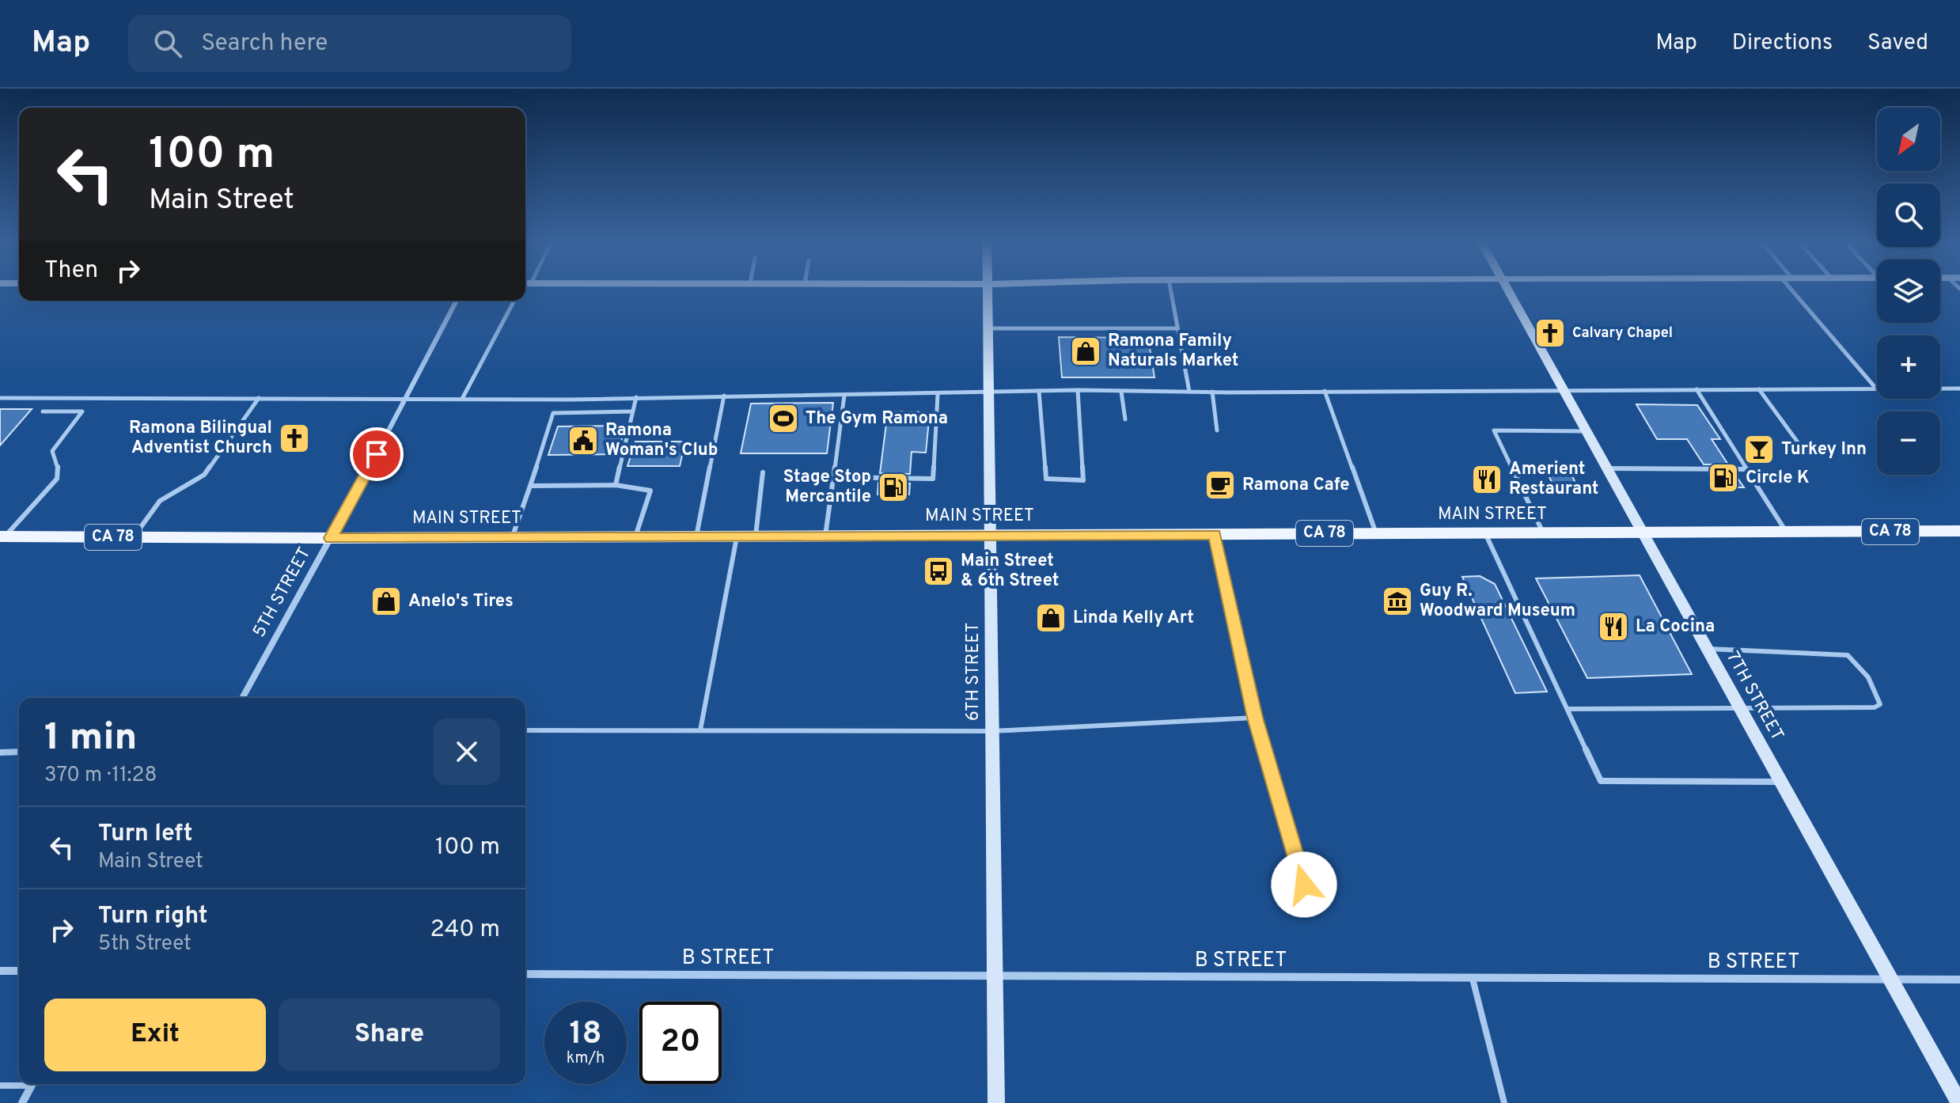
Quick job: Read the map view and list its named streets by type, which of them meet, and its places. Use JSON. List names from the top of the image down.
{
  "streets": {
    "main road": ["MAIN STREET", "CA 78"],
    "street": [
      "5TH STREET",
      "6TH STREET",
      "7TH STREET",
      "B STREET"
    ]
  },
  "crossings": [
    ["MAIN STREET", "5TH STREET"],
    ["MAIN STREET", "6TH STREET"],
    ["MAIN STREET", "7TH STREET"],
    ["6TH STREET", "B STREET"],
    ["7TH STREET", "B STREET"]
  ],
  "places": {
    "church": ["Calvary Chapel", "Ramona Bilingual Adventist Church"],
    "shop": ["Ramona Family Naturals Market", "Anelo's Tires", "Linda Kelly Art"],
    "sports": ["The Gym Ramona"],
    "public building": ["Ramona Woman's Club"],
    "bar": ["Turkey Inn"],
    "fuel station": ["Circle K", "Stage Stop Mercantile"],
    "restaurant": ["Amerient Restaurant", "La Cocina"],
    "cafe": ["Ramona Cafe"],
    "bus stop": ["Main Street & 6th Street"],
    "museum": ["Guy R. Woodward Museum"]
  },
  "north": "bottom left",
  "page": {
    "header": "Map",
    "search": "Search here",
    "nav": ["Map", "Directions", "Saved"],
    "map_buttons": ["+", "−"],
    "turn": ["100 m", "Main Street"],
    "then": "Then",
    "heading": ["1 min", "370 m · 11:28"],
    "list": [
      {
        "name": "Turn left",
        "note": "Main Street",
        "value": "100 m"
      },
      {
        "name": "Turn right",
        "note": "5th Street",
        "value": "240 m"
      }
    ],
    "buttons": ["Exit", "Share"],
    "speed": "18 km/h",
    "limit": "20"
  }
}
